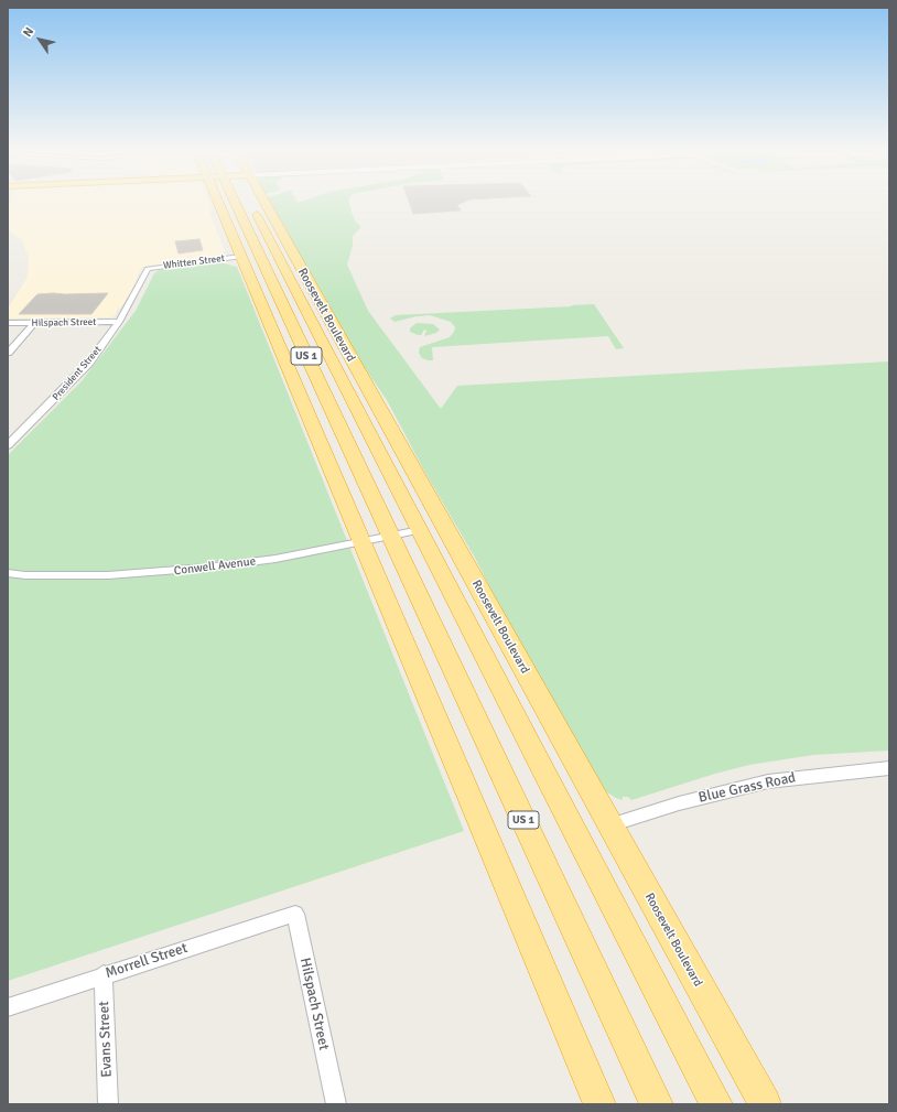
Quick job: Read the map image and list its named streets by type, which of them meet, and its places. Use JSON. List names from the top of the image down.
{
  "streets": {
    "highway": ["Roosevelt Boulevard", "US 1"],
    "street": [
      "Whitten Street",
      "Hilspach Street",
      "President Street",
      "Conwell Avenue",
      "Blue Grass Road",
      "Morrell Street",
      "Evans Street"
    ]
  },
  "crossings": [
    ["Whitten Street", "US 1"],
    ["Whitten Street", "President Street"],
    ["Roosevelt Boulevard", "Conwell Avenue"],
    ["Roosevelt Boulevard", "Blue Grass Road"],
    ["Hilspach Street", "President Street"],
    ["Hilspach Street", "Morrell Street"],
    ["US 1", "Conwell Avenue"],
    ["Morrell Street", "Evans Street"]
  ],
  "north": "top left"
}
